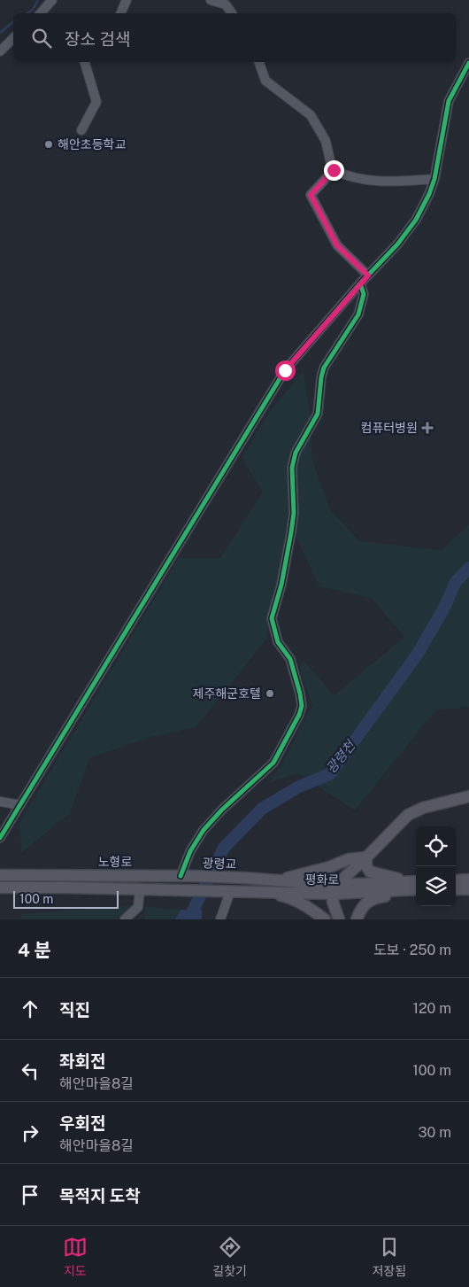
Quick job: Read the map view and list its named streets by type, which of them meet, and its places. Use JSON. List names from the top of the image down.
{
  "streets": {
    "main road": ["노형로", "광령교", "평화로"]
  },
  "crossings": [
    ["노형로", "광령교"],
    ["광령교", "평화로"]
  ],
  "water": ["광령천"],
  "places": {
    "other": ["해안초등학교", "제주해군호텔"],
    "health": ["컴퓨터병원"]
  },
  "scale_bar": "100 m",
  "page": {
    "search": "장소 검색",
    "scale": "100 m",
    "heading": ["4 분", "도보 · 250 m"],
    "list": [
      ["직진", "120 m"],
      ["좌회전", "해안마을8길", "100 m"],
      ["우회전", "해안마을8길", "30 m"],
      "목적지 도착"
    ],
    "nav": ["지도", "길찾기", "저장됨"]
  }
}
